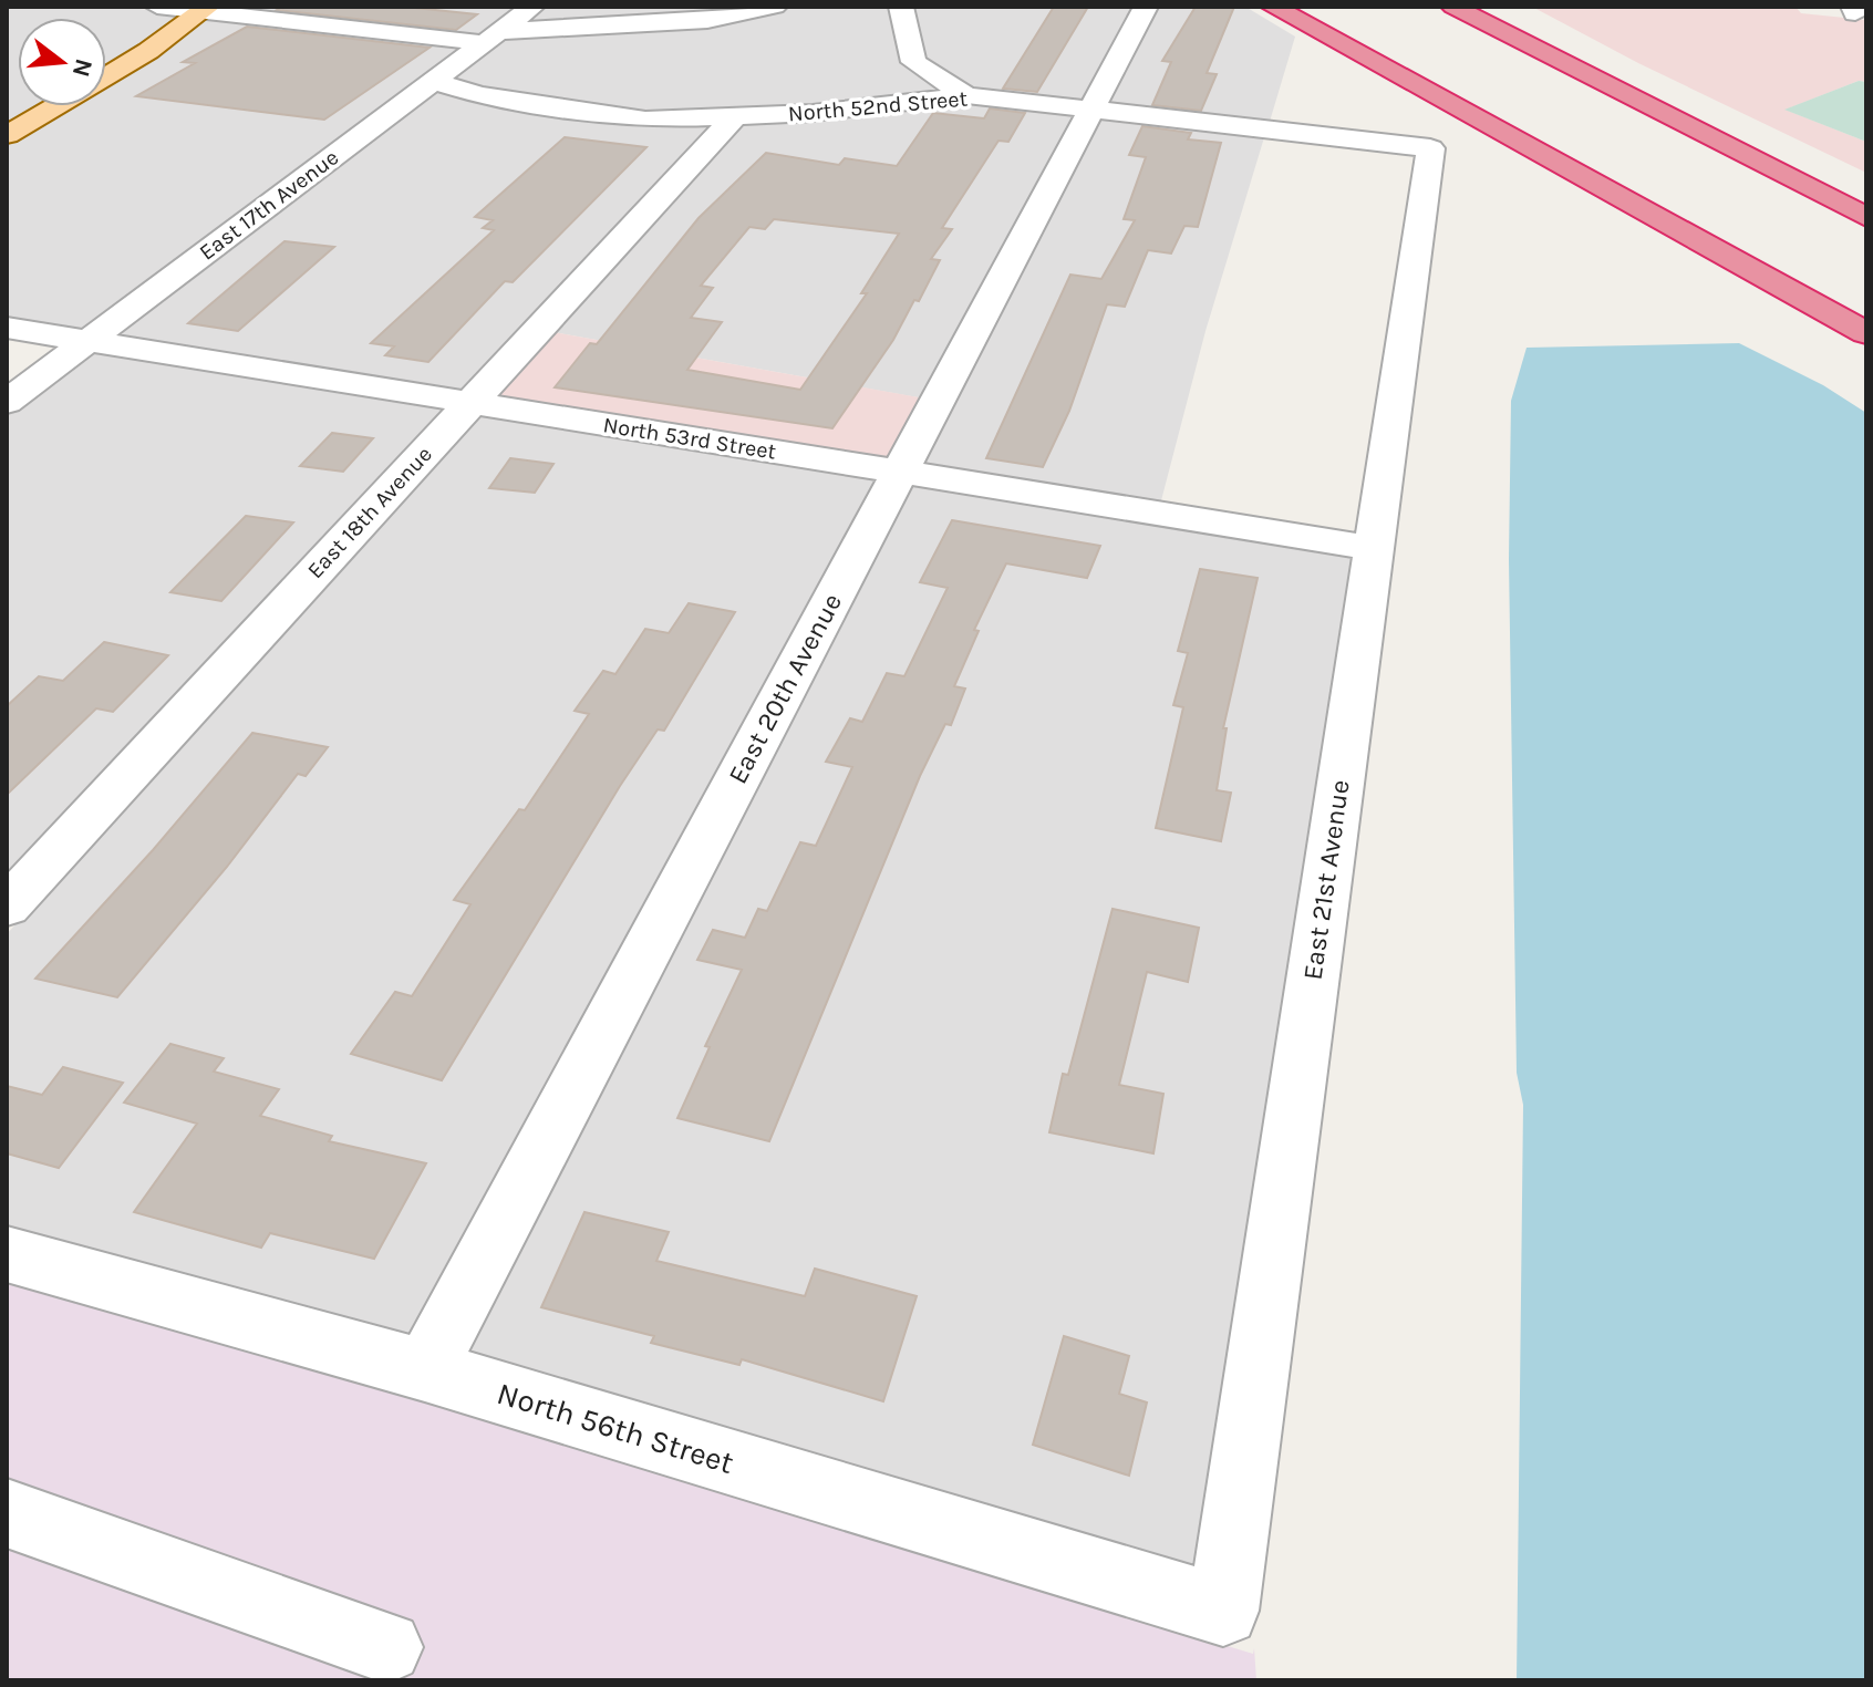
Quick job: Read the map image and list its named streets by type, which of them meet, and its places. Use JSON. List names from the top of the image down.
{
  "streets": {
    "street": [
      "North 52nd Street",
      "East 17th Avenue",
      "North 53rd Street",
      "East 18th Avenue",
      "East 20th Avenue",
      "East 21st Avenue",
      "North 56th Street"
    ]
  },
  "crossings": [
    ["North 52nd Street", "East 17th Avenue"],
    ["North 52nd Street", "East 18th Avenue"],
    ["North 52nd Street", "East 20th Avenue"],
    ["North 52nd Street", "East 21st Avenue"],
    ["East 17th Avenue", "North 53rd Street"],
    ["North 53rd Street", "East 18th Avenue"],
    ["North 53rd Street", "East 20th Avenue"],
    ["North 53rd Street", "East 21st Avenue"],
    ["East 20th Avenue", "North 56th Street"],
    ["East 21st Avenue", "North 56th Street"]
  ],
  "north": "right"
}
